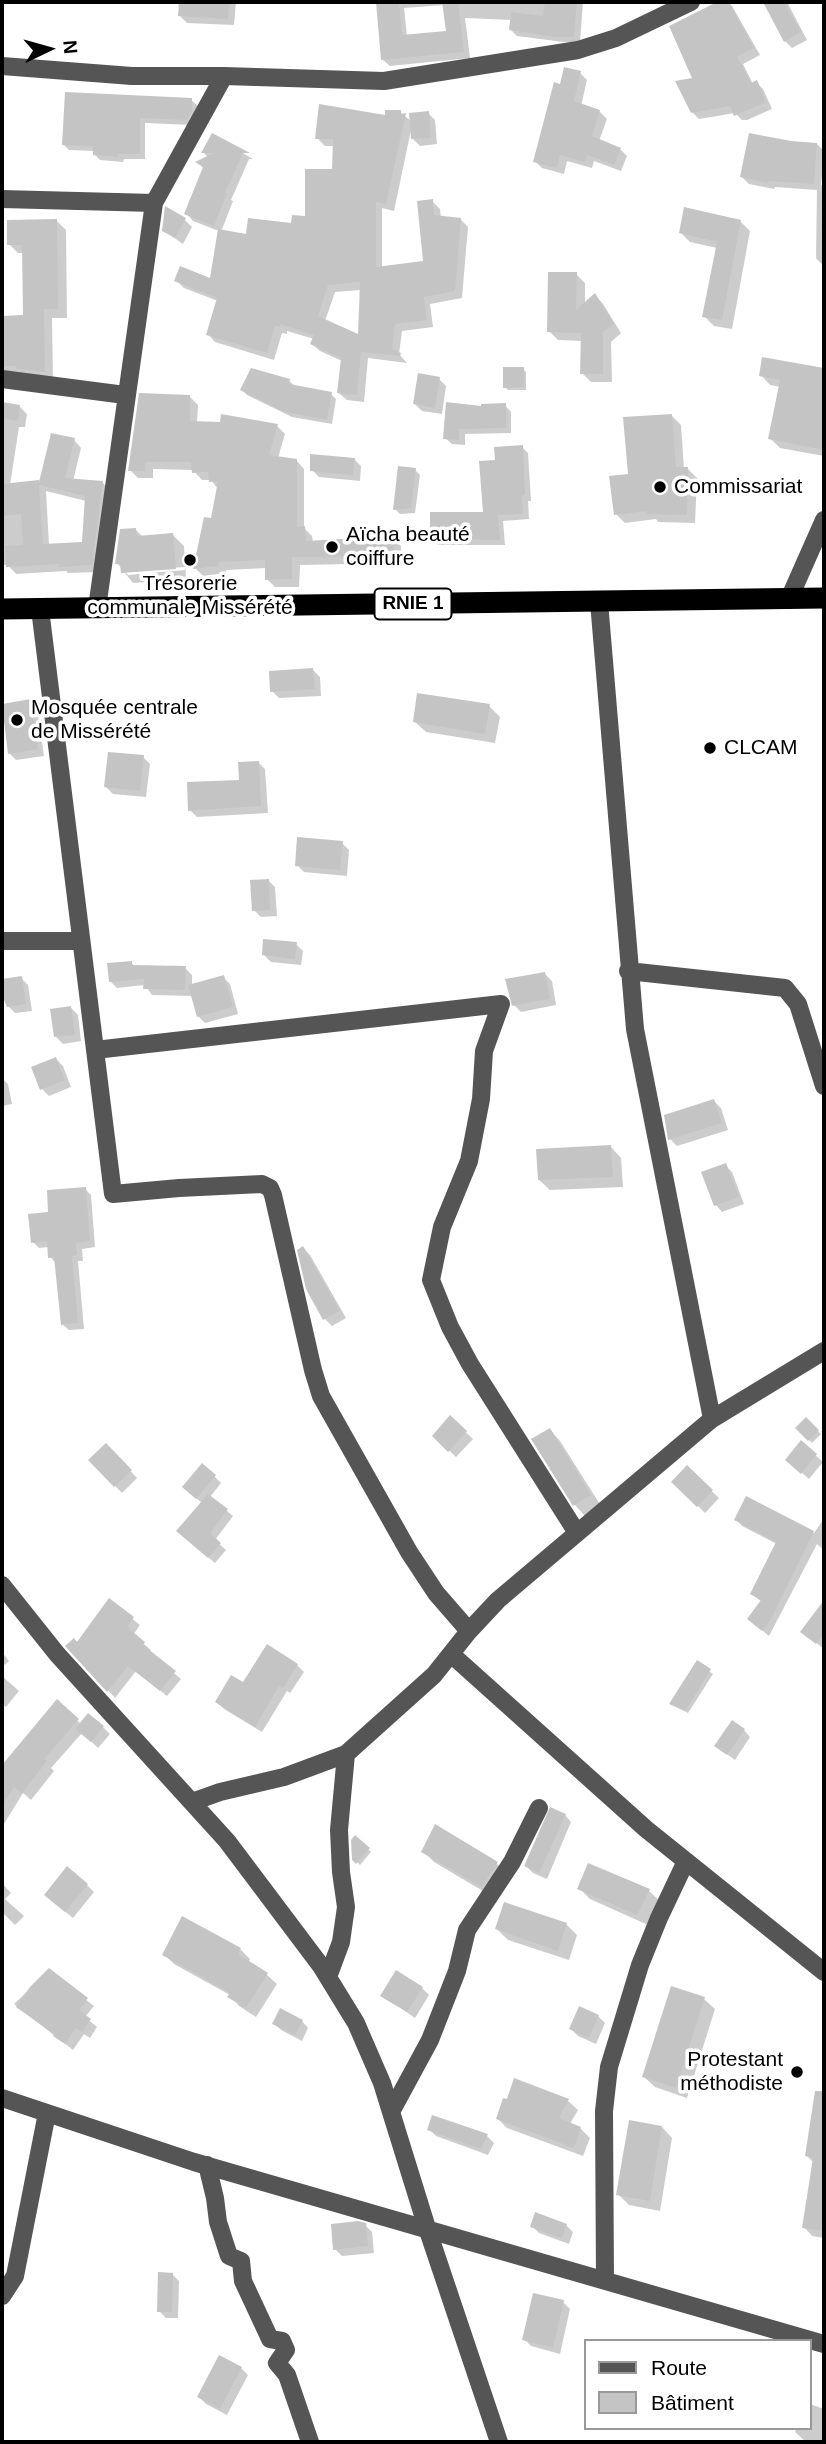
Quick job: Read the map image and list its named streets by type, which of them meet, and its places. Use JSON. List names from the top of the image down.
{
  "streets": {
    "highway": ["RNIE 1"]
  },
  "places": [
    "Commissariat",
    "Aïcha beauté coiffure",
    "Trésorerie communale Missérété",
    "Mosquée centrale de Missérété",
    "CLCAM",
    "Protestant méthodiste"
  ],
  "legend": ["Route", "Bâtiment"],
  "north": "right"
}
